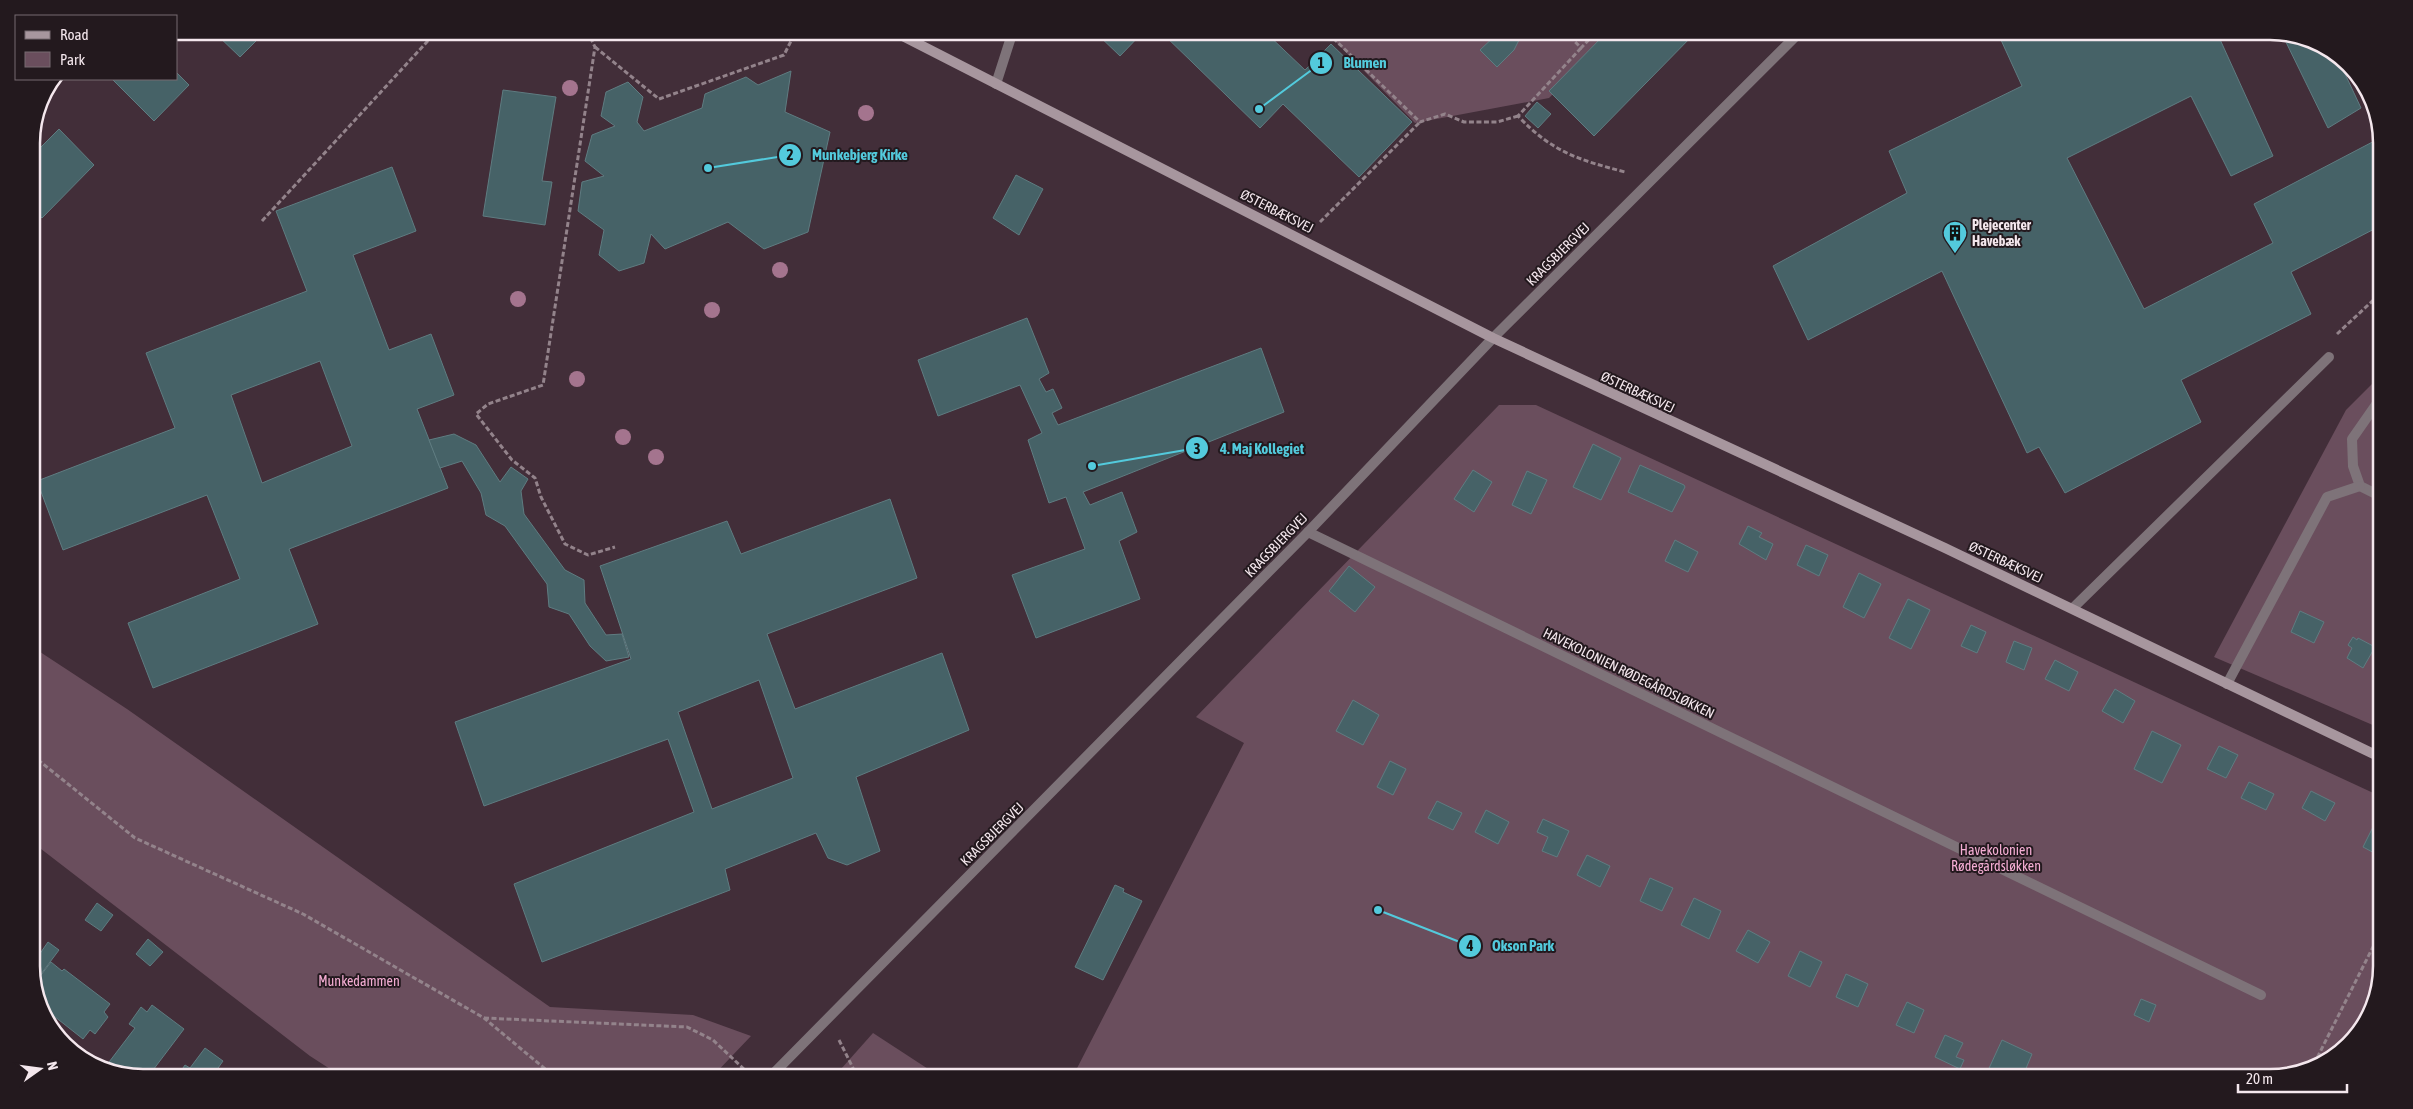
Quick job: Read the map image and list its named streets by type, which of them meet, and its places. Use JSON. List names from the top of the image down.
{
  "streets": {
    "street": ["ØSTERBÆKSVEJ", "KRAGSBJERGVEJ", "HAVEKOLONIEN RØDEGÅRDSLØKKEN"]
  },
  "crossings": [
    ["ØSTERBÆKSVEJ", "KRAGSBJERGVEJ"],
    ["KRAGSBJERGVEJ", "HAVEKOLONIEN RØDEGÅRDSLØKKEN"]
  ],
  "parks": ["Havekolonien Rødegårdsløkken", "Munkedammen"],
  "places": {
    "other": [
      "Blumen",
      "Munkebjerg Kirke",
      "4. Maj Kollegiet",
      "Okson Park"
    ],
    "building": ["Plejecenter Havebæk"]
  },
  "legend": ["Road", "Park"],
  "scale_bar": "20 m",
  "north": "right"
}
